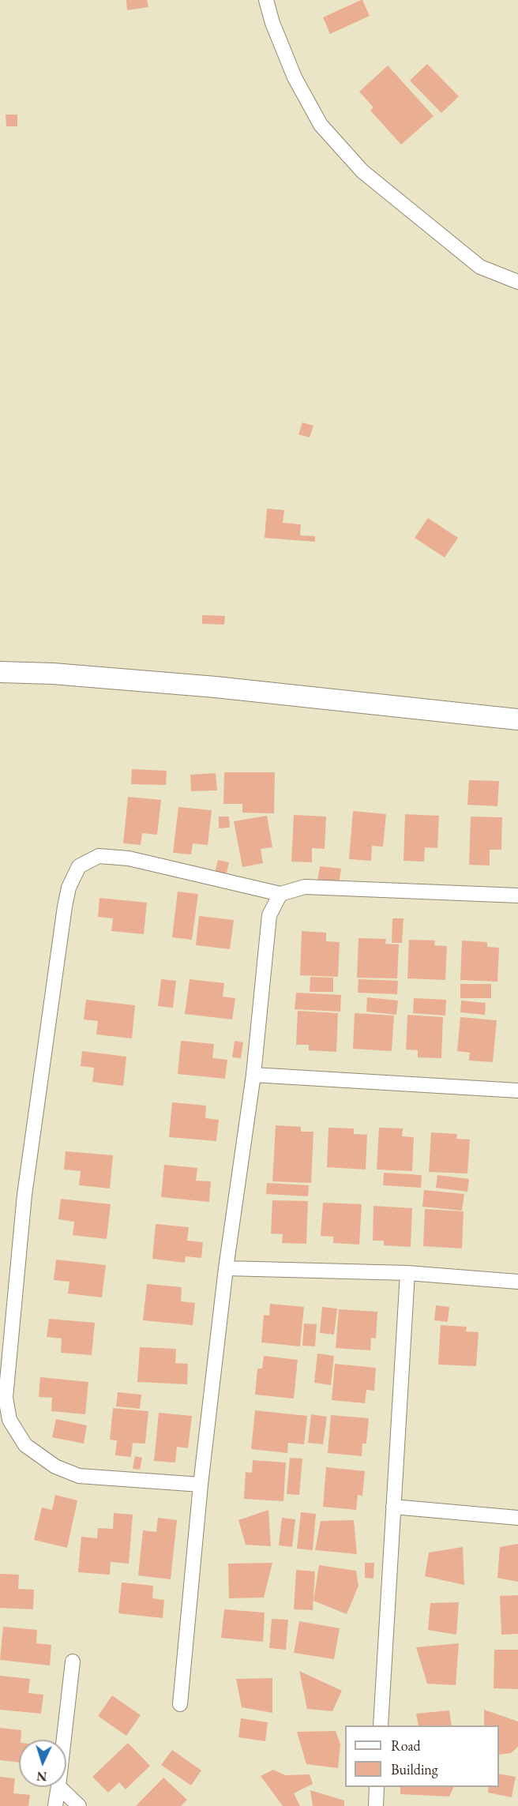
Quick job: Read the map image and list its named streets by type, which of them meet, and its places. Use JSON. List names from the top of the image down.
{
  "legend": ["Road", "Building"],
  "north": "bottom"
}
